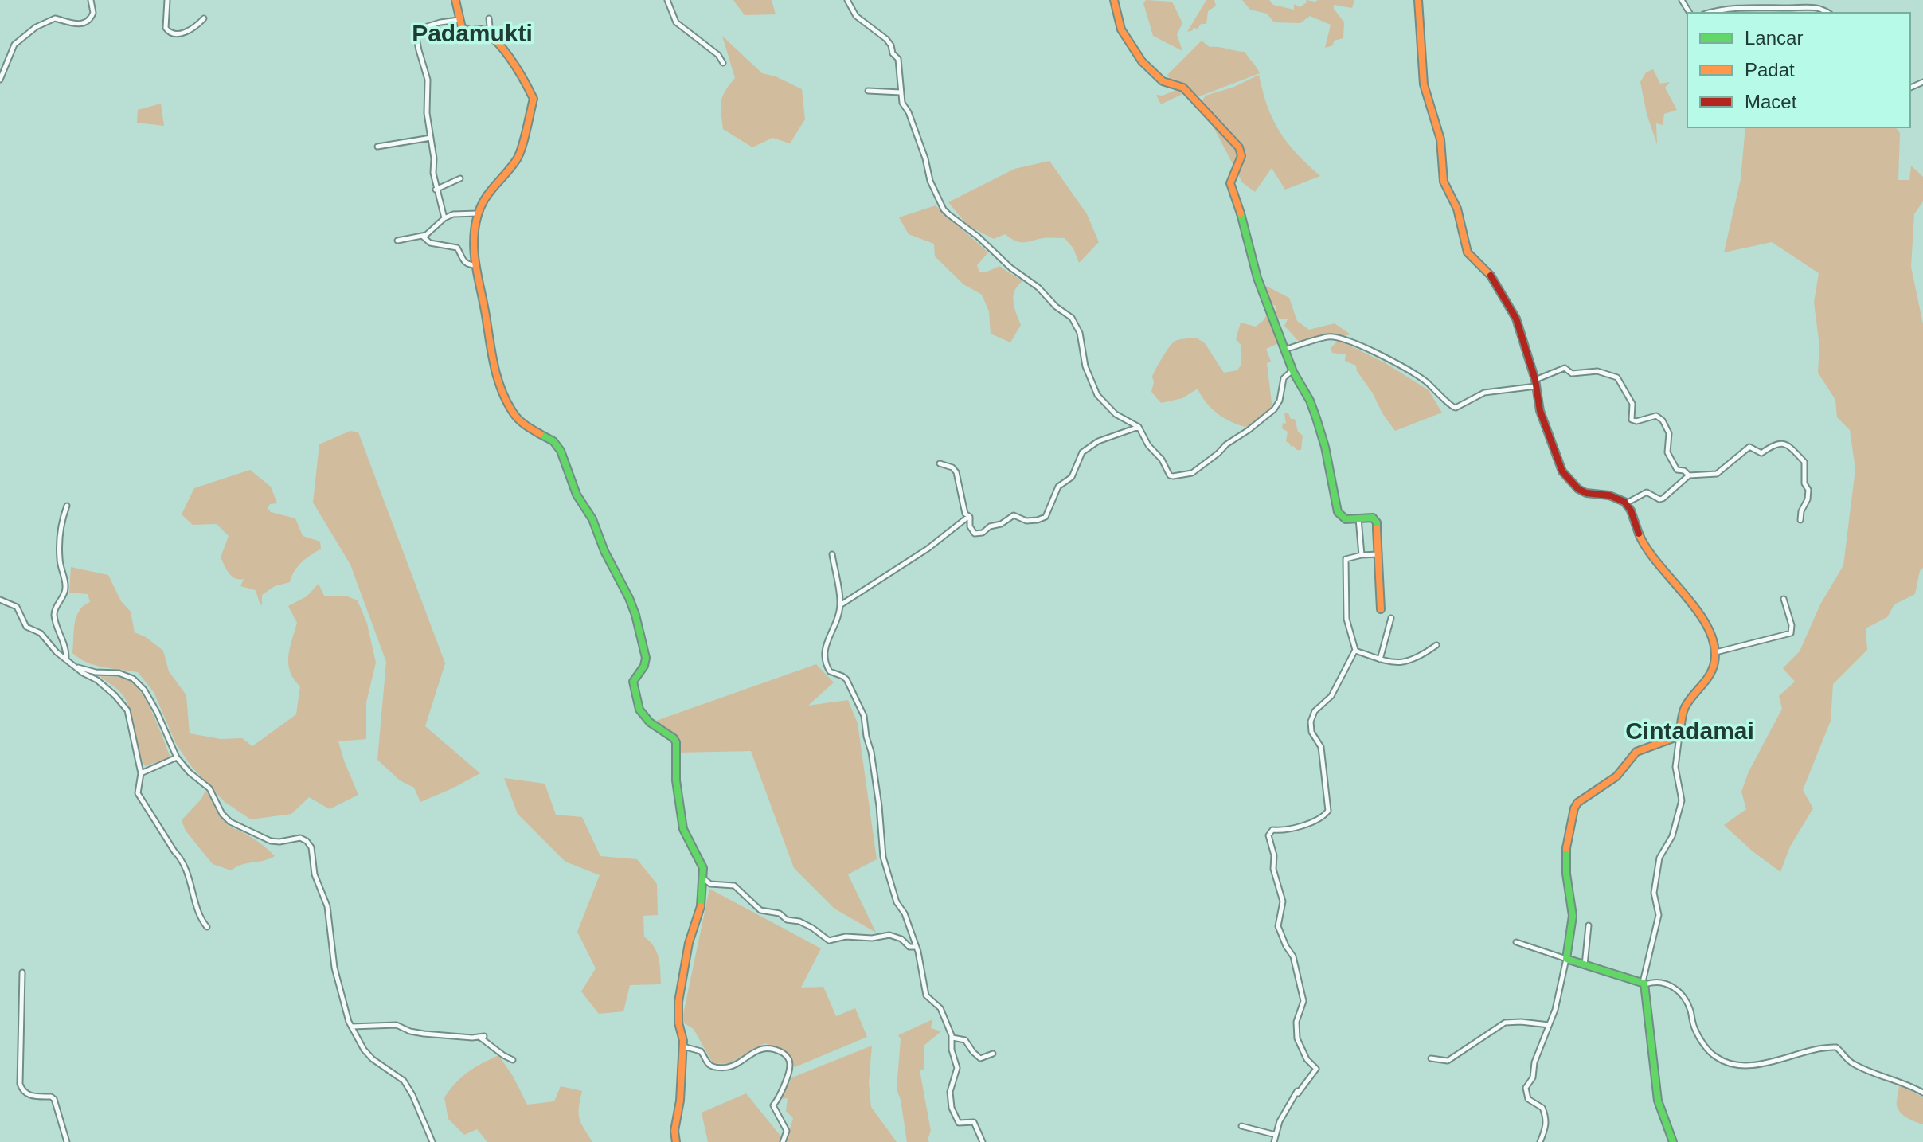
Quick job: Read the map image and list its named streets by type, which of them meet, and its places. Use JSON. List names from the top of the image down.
{
  "districts": ["Padamukti", "Cintadamai"],
  "legend": ["Lancar", "Padat", "Macet"]
}
